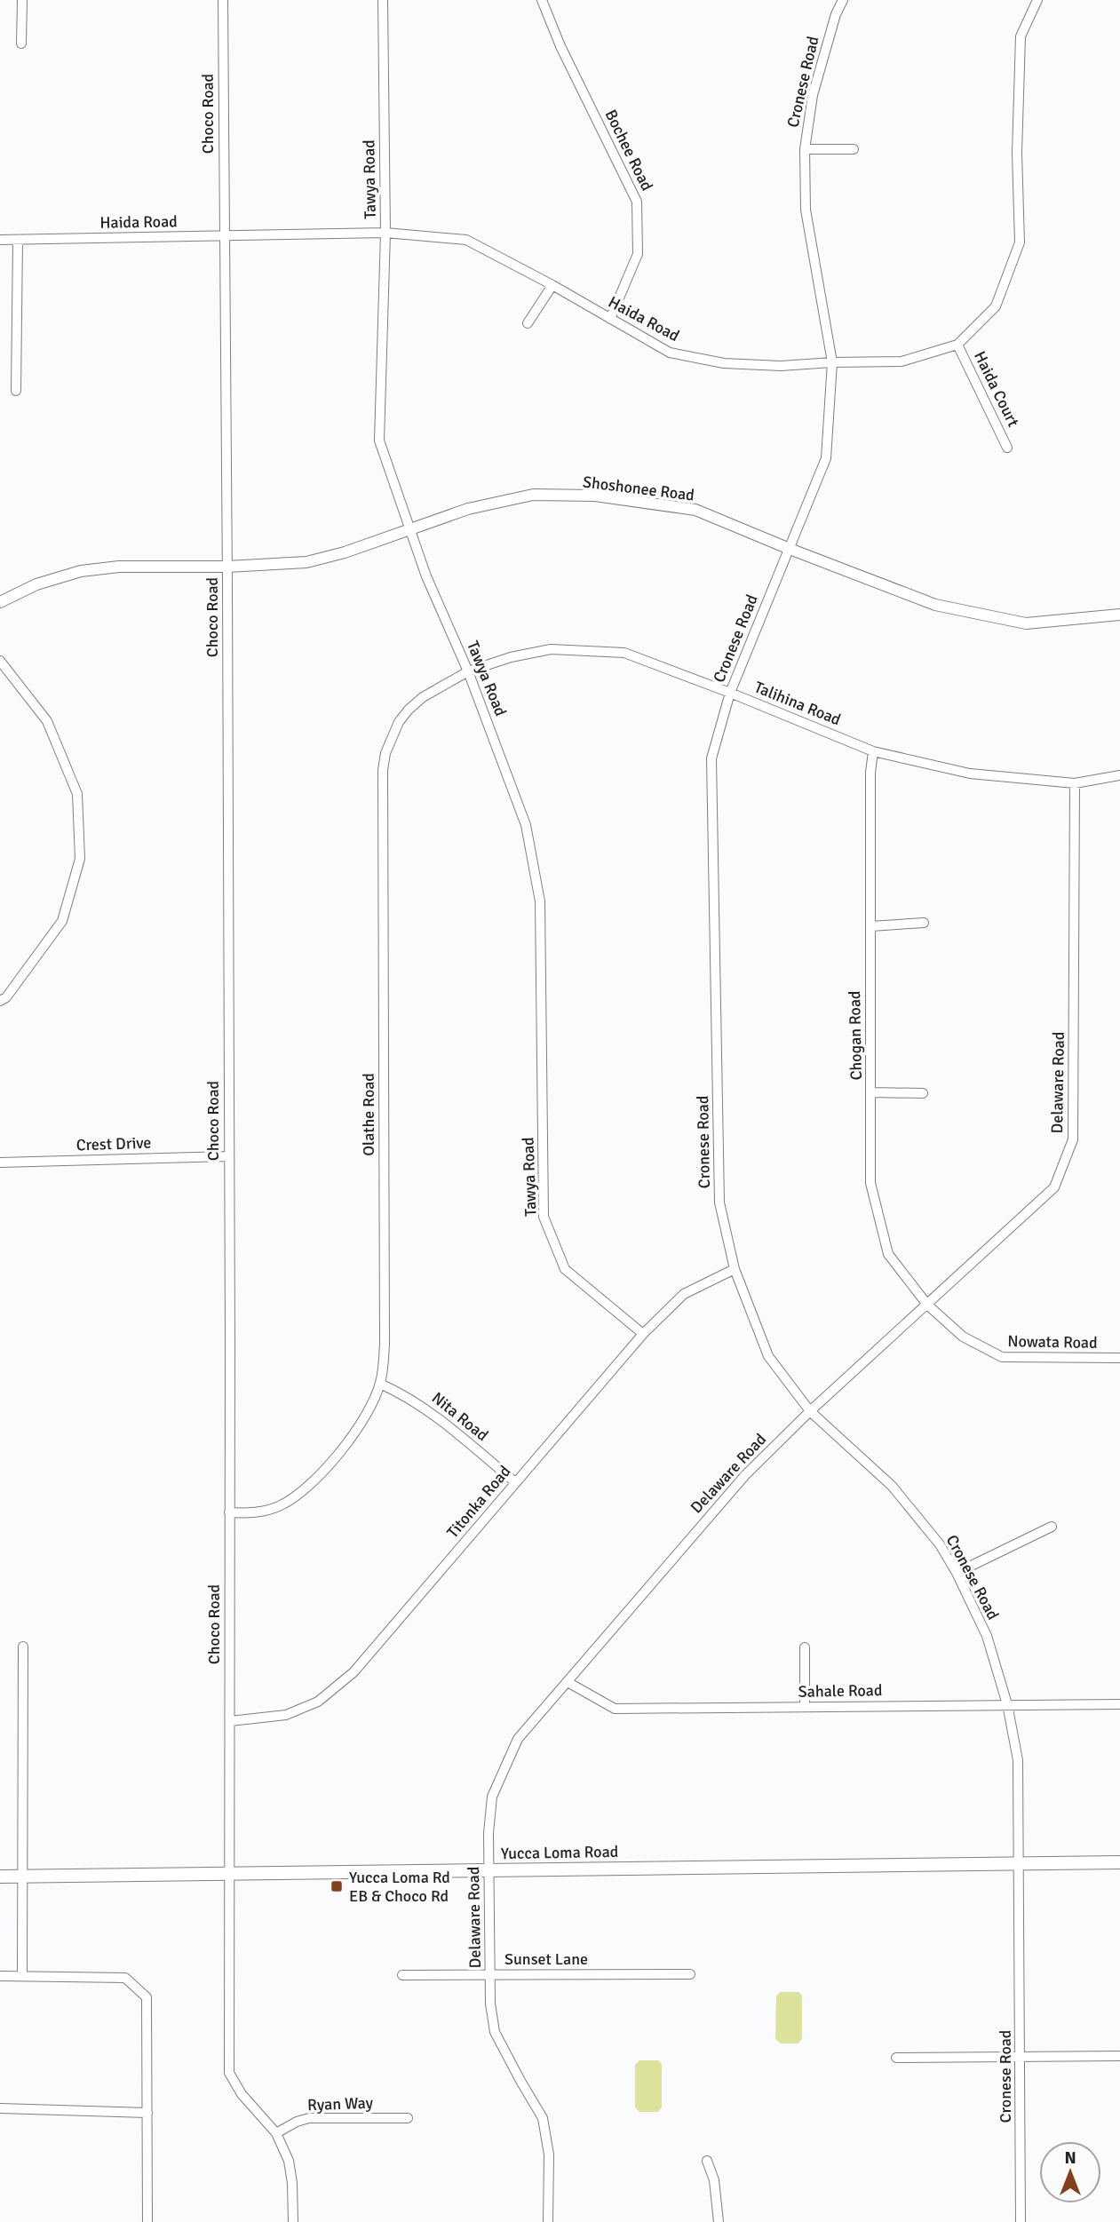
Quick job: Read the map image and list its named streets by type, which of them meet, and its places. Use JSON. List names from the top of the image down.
{
  "streets": {
    "main road": ["Yucca Loma Road"],
    "street": [
      "Cronese Road",
      "Choco Road",
      "Bochee Road",
      "Tawya Road",
      "Haida Road",
      "Haida Court",
      "Shoshonee Road",
      "Talihina Road",
      "Chogan Road",
      "Delaware Road",
      "Olathe Road",
      "Crest Drive",
      "Nowata Road",
      "Nita Road",
      "Titonka Road",
      "Sahale Road",
      "Sunset Lane",
      "Ryan Way"
    ]
  },
  "crossings": [
    ["Cronese Road", "Haida Road"],
    ["Cronese Road", "Shoshonee Road"],
    ["Cronese Road", "Talihina Road"],
    ["Cronese Road", "Delaware Road"],
    ["Cronese Road", "Titonka Road"],
    ["Cronese Road", "Sahale Road"],
    ["Cronese Road", "Yucca Loma Road"],
    ["Choco Road", "Haida Road"],
    ["Choco Road", "Shoshonee Road"],
    ["Choco Road", "Olathe Road"],
    ["Choco Road", "Crest Drive"],
    ["Choco Road", "Titonka Road"],
    ["Choco Road", "Yucca Loma Road"],
    ["Choco Road", "Ryan Way"],
    ["Bochee Road", "Haida Road"],
    ["Tawya Road", "Haida Road"],
    ["Tawya Road", "Shoshonee Road"],
    ["Tawya Road", "Talihina Road"],
    ["Tawya Road", "Olathe Road"],
    ["Tawya Road", "Titonka Road"],
    ["Haida Road", "Haida Court"],
    ["Talihina Road", "Chogan Road"],
    ["Talihina Road", "Delaware Road"],
    ["Talihina Road", "Olathe Road"],
    ["Chogan Road", "Delaware Road"],
    ["Chogan Road", "Nowata Road"],
    ["Delaware Road", "Nowata Road"],
    ["Delaware Road", "Sahale Road"],
    ["Delaware Road", "Yucca Loma Road"],
    ["Delaware Road", "Sunset Lane"],
    ["Olathe Road", "Nita Road"],
    ["Nita Road", "Titonka Road"]
  ],
  "places": {
    "transit": ["Yucca Loma Rd EB & Choco Rd"]
  },
  "north": "top"
}
